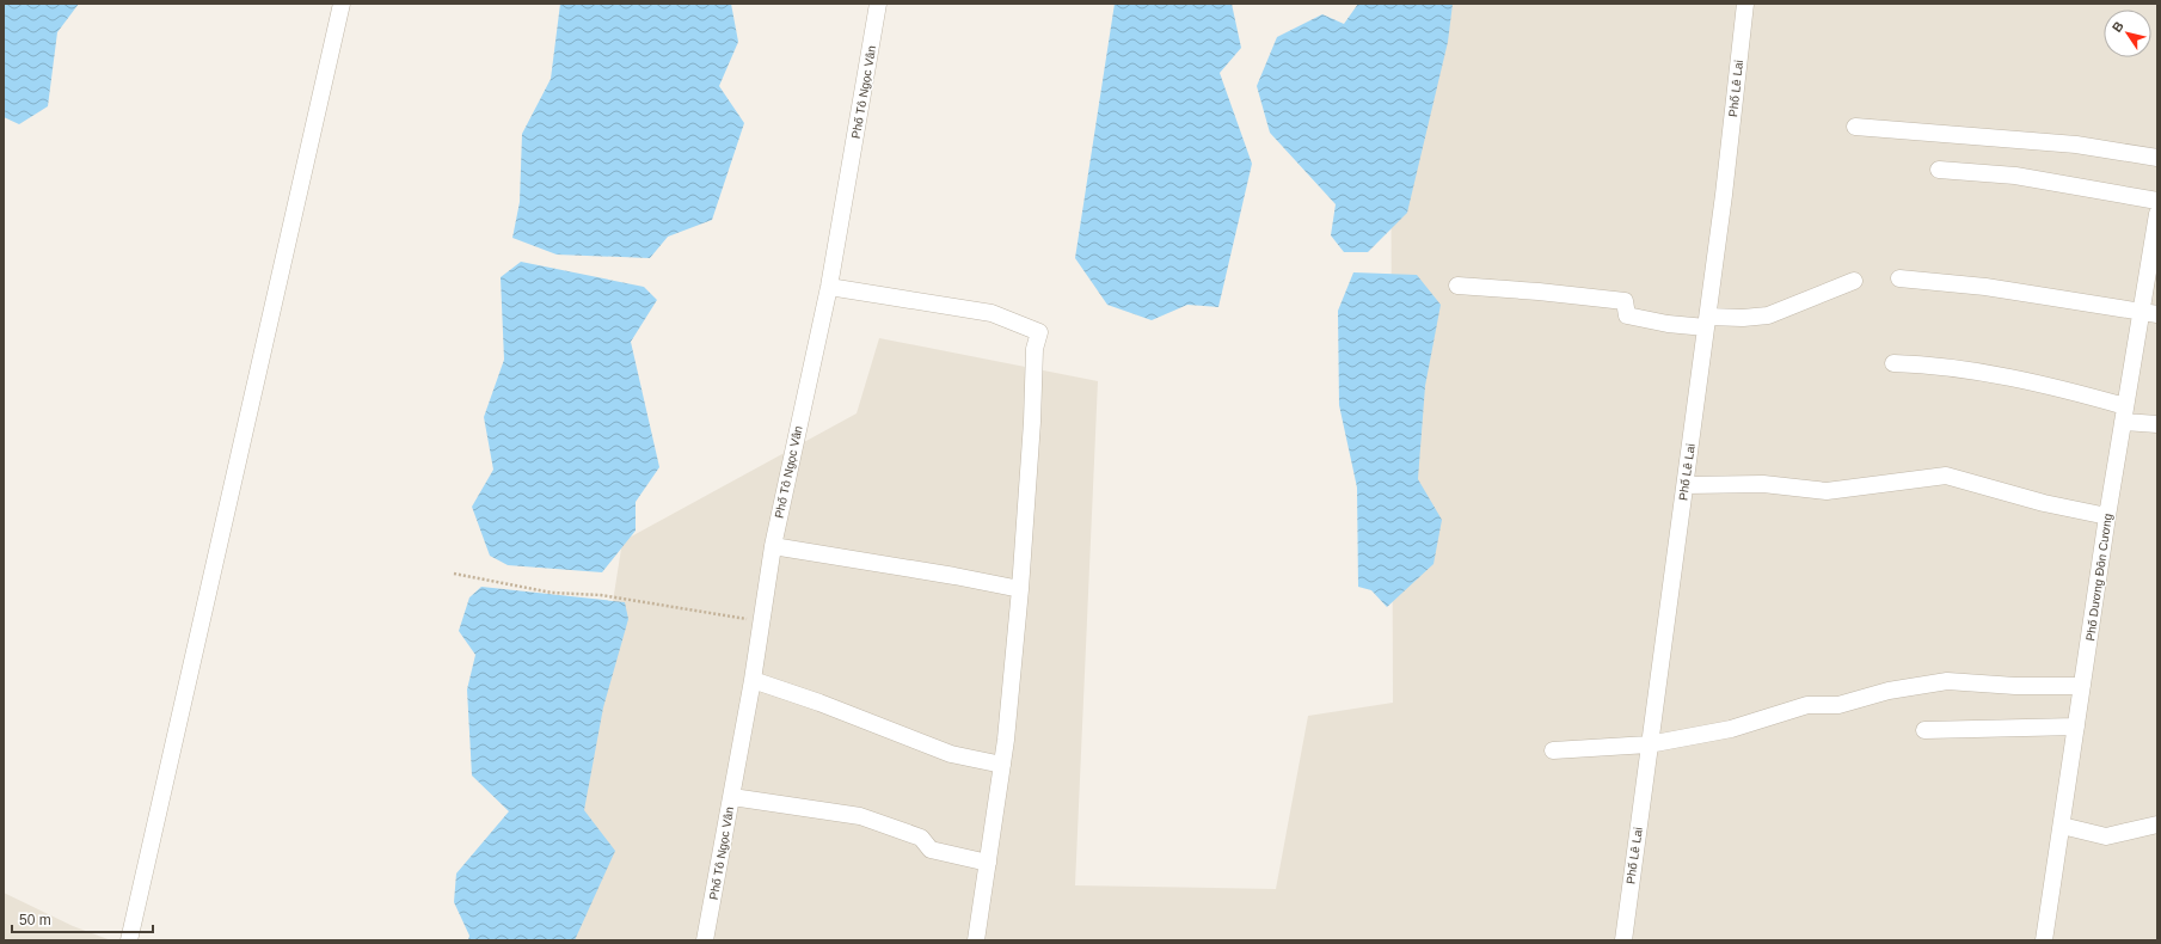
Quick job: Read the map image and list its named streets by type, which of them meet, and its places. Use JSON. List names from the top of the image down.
{
  "streets": {
    "street": ["Phố Lê Lai", "Phố Tô Ngọc Vân", "Phố Dương Đôn Cương"]
  },
  "scale_bar": "50 m",
  "north": "top left"
}
